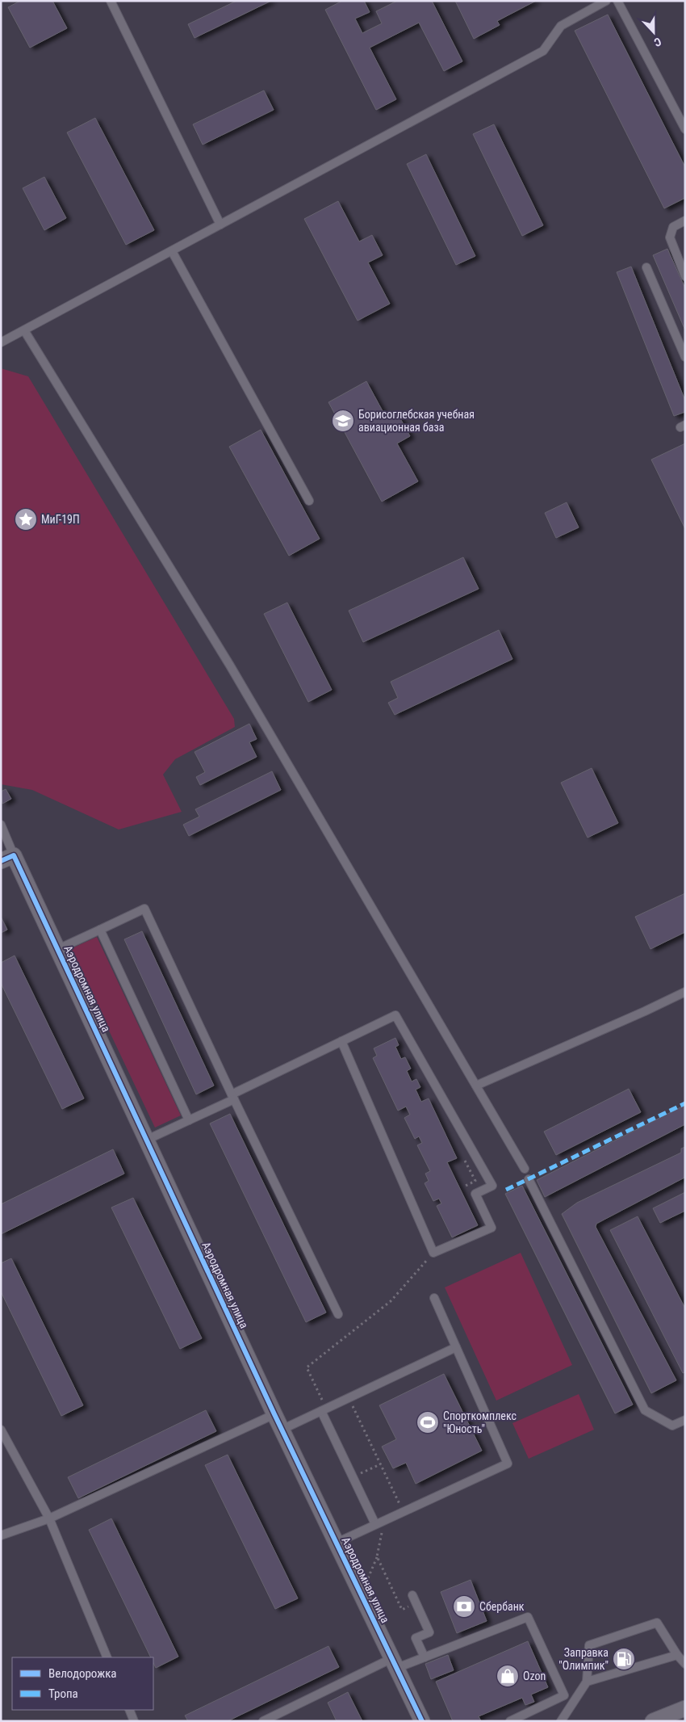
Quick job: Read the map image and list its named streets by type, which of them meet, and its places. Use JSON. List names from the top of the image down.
{
  "streets": {
    "street": ["Аэродромная улица"]
  },
  "places": {
    "school or university": ["Борисоглебская учебная авиационная база"],
    "place": ["МиГ-19П"],
    "sports": ["Спорткомплекс \"Юность\""],
    "bank": ["Сбербанк"],
    "fuel station": ["Заправка \"Олимпик\""],
    "shop": ["Ozon"]
  },
  "legend": ["Велодорожка", "Тропа"],
  "north": "bottom"
}
